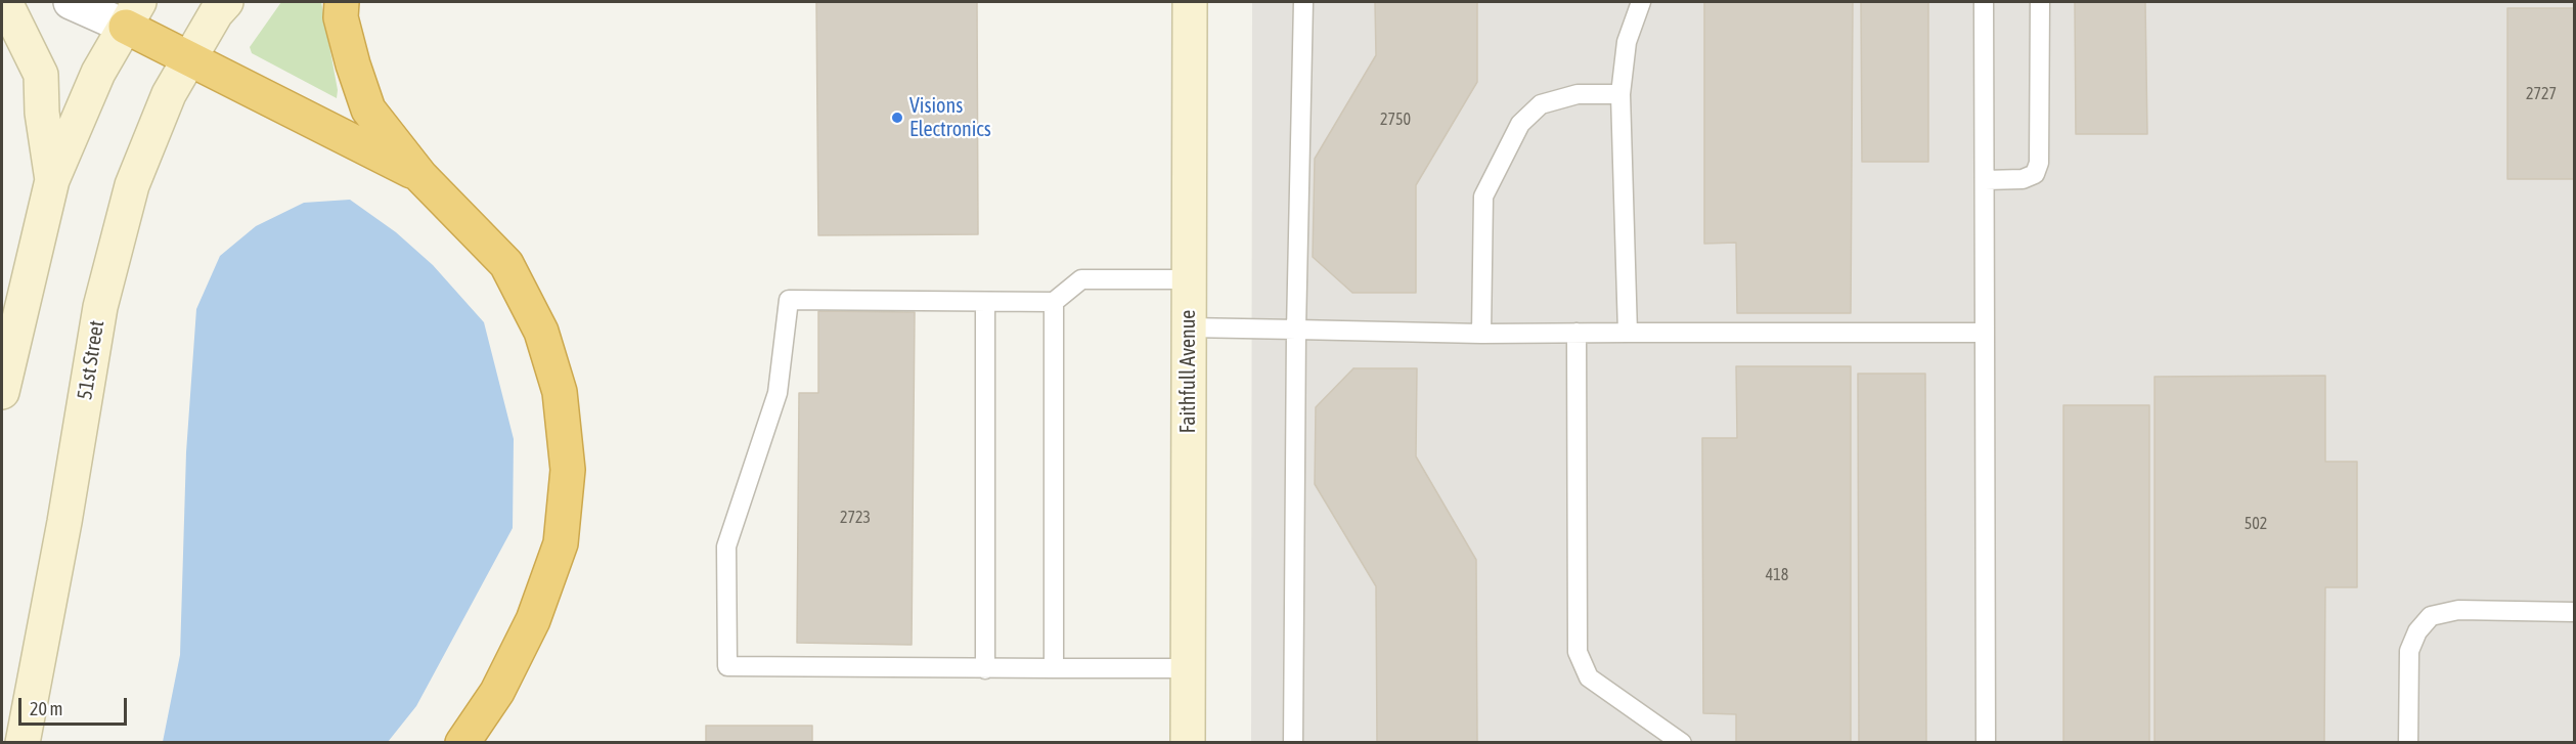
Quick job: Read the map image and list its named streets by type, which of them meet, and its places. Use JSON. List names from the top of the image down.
{
  "streets": {
    "main road": ["51st Street", "Faithfull Avenue"]
  },
  "places": ["Visions Electronics"],
  "house_numbers": [
    "2727",
    "2750",
    "2723",
    "502",
    "418"
  ],
  "scale_bar": "20 m"
}
